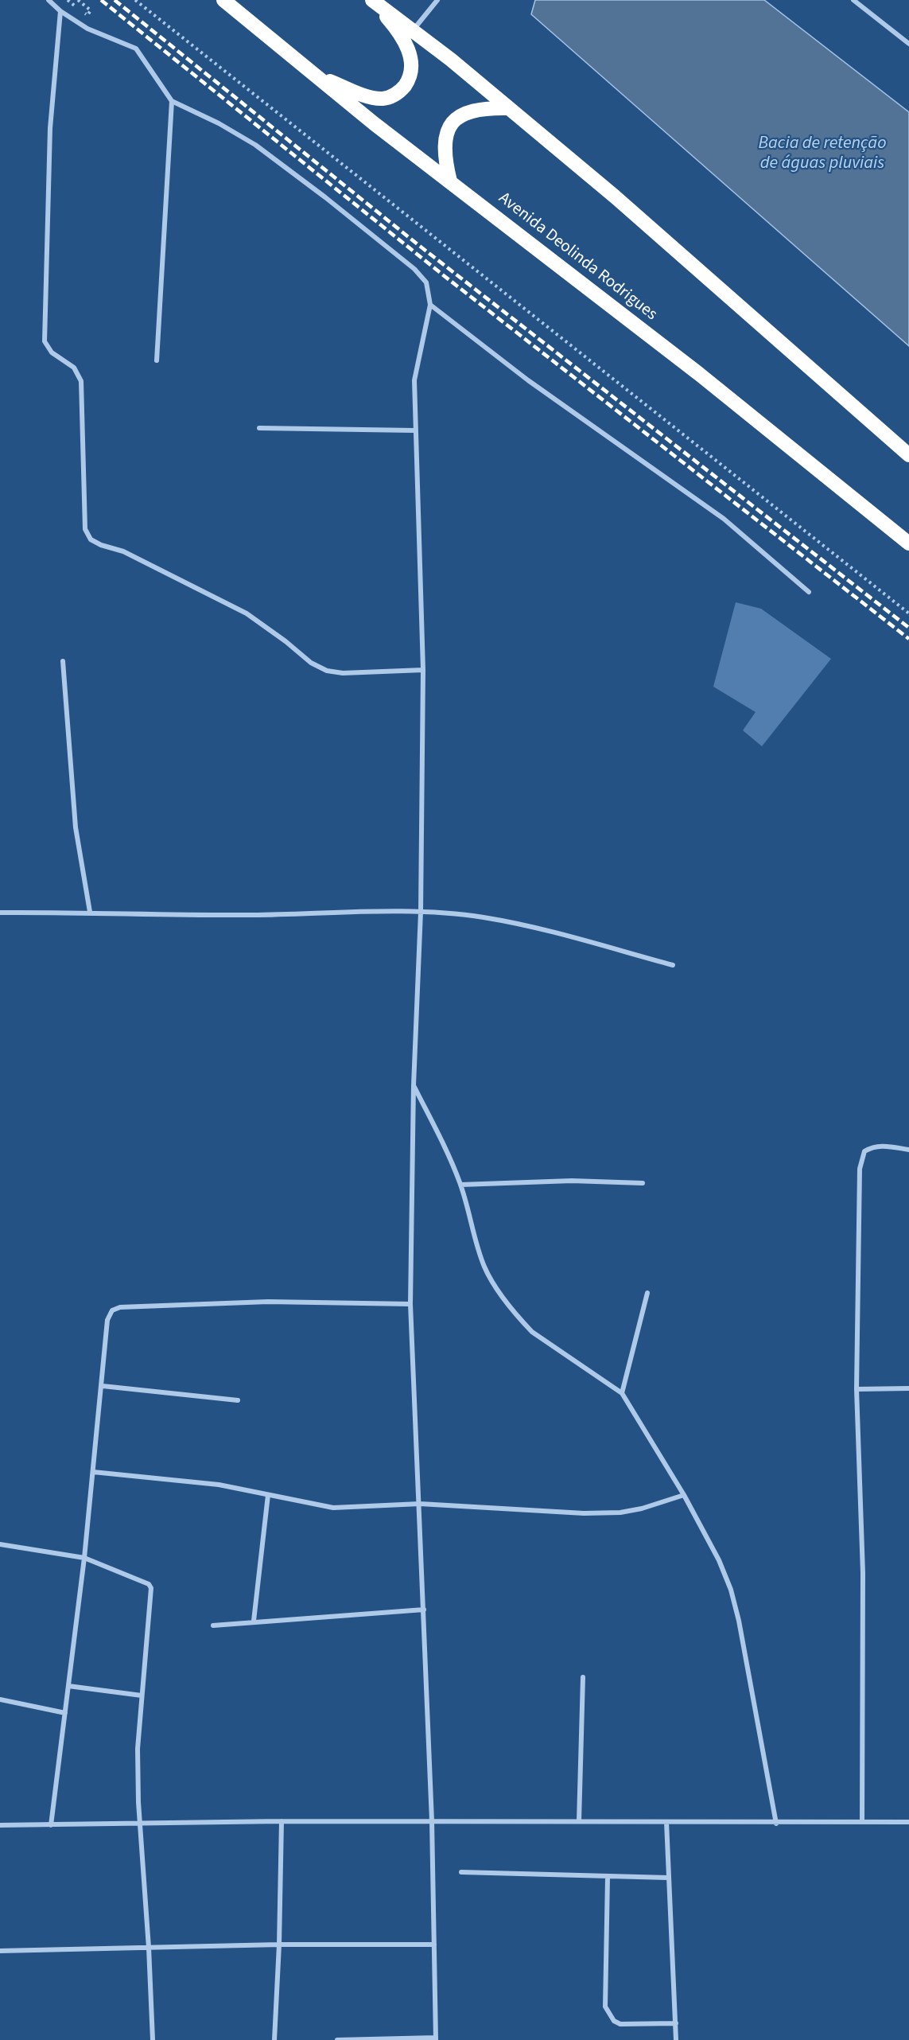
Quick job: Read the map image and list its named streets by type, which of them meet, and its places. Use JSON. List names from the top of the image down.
{
  "streets": {
    "highway": ["Avenida Deolinda Rodrigues"]
  },
  "water": ["Bacia de retenção de águas pluviais"]
}
